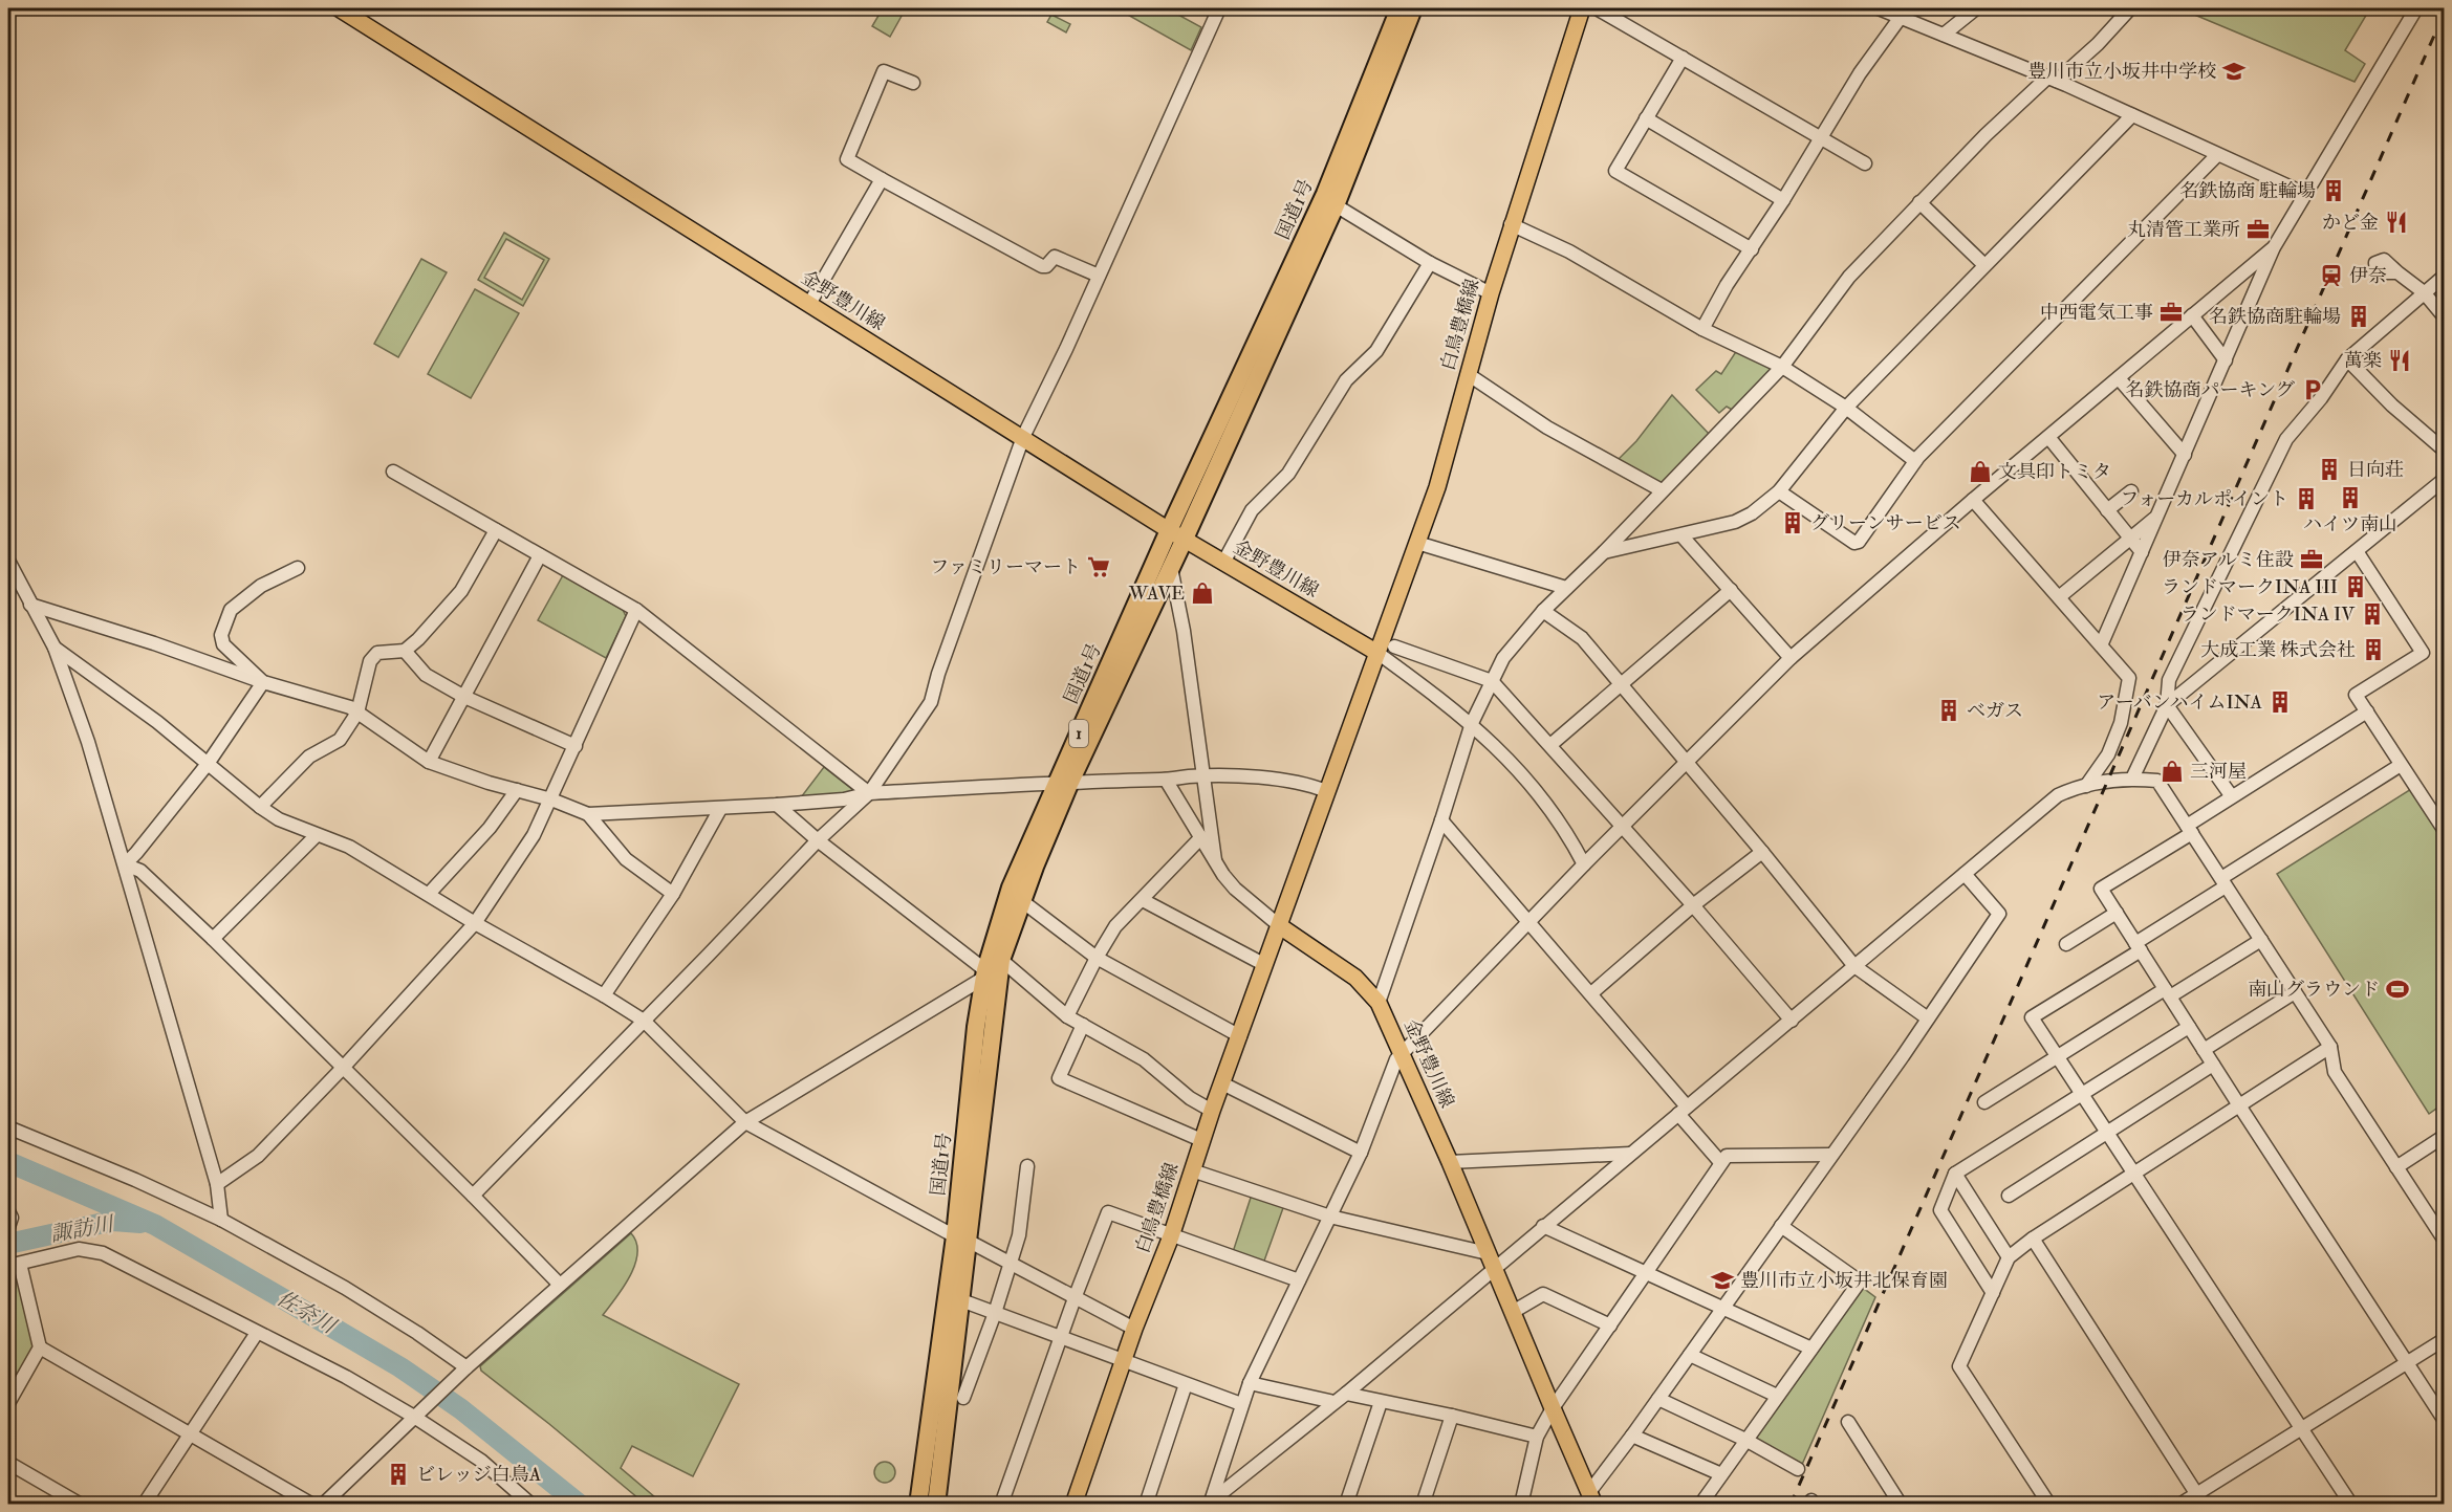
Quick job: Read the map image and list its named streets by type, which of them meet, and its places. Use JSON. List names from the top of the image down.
{
  "streets": {
    "highway": ["国道1号", "1"],
    "main road": ["金野豊川線", "白鳥豊橋線"]
  },
  "crossings": [
    ["国道1号", "金野豊川線"],
    ["金野豊川線", "白鳥豊橋線"]
  ],
  "water": ["諏訪川", "佐奈川"],
  "places": {
    "school or university": ["豊川市立小坂井中学校", "豊川市立小坂井北保育園"],
    "building": [
      "名鉄協商 駐輪場",
      "名鉄協商駐輪場",
      "日向荘",
      "ハイツ南山",
      "フォーカルポイント",
      "グリーンサービス",
      "ランドマークINA III",
      "ランドマークINA IV",
      "大成工業 株式会社",
      "アーバンハイムINA",
      "ベガス",
      "ビレッジ白鳥A"
    ],
    "restaurant": ["かど金", "萬楽"],
    "office": ["丸清管工業所", "中西電気工事", "伊奈アルミ住設"],
    "station": ["伊奈"],
    "parking": ["名鉄協商パーキング"],
    "shop": ["文具印トミタ", "WAVE", "三河屋"],
    "supermarket": ["ファミリーマート"],
    "sports": ["南山グラウンド"]
  }
}
